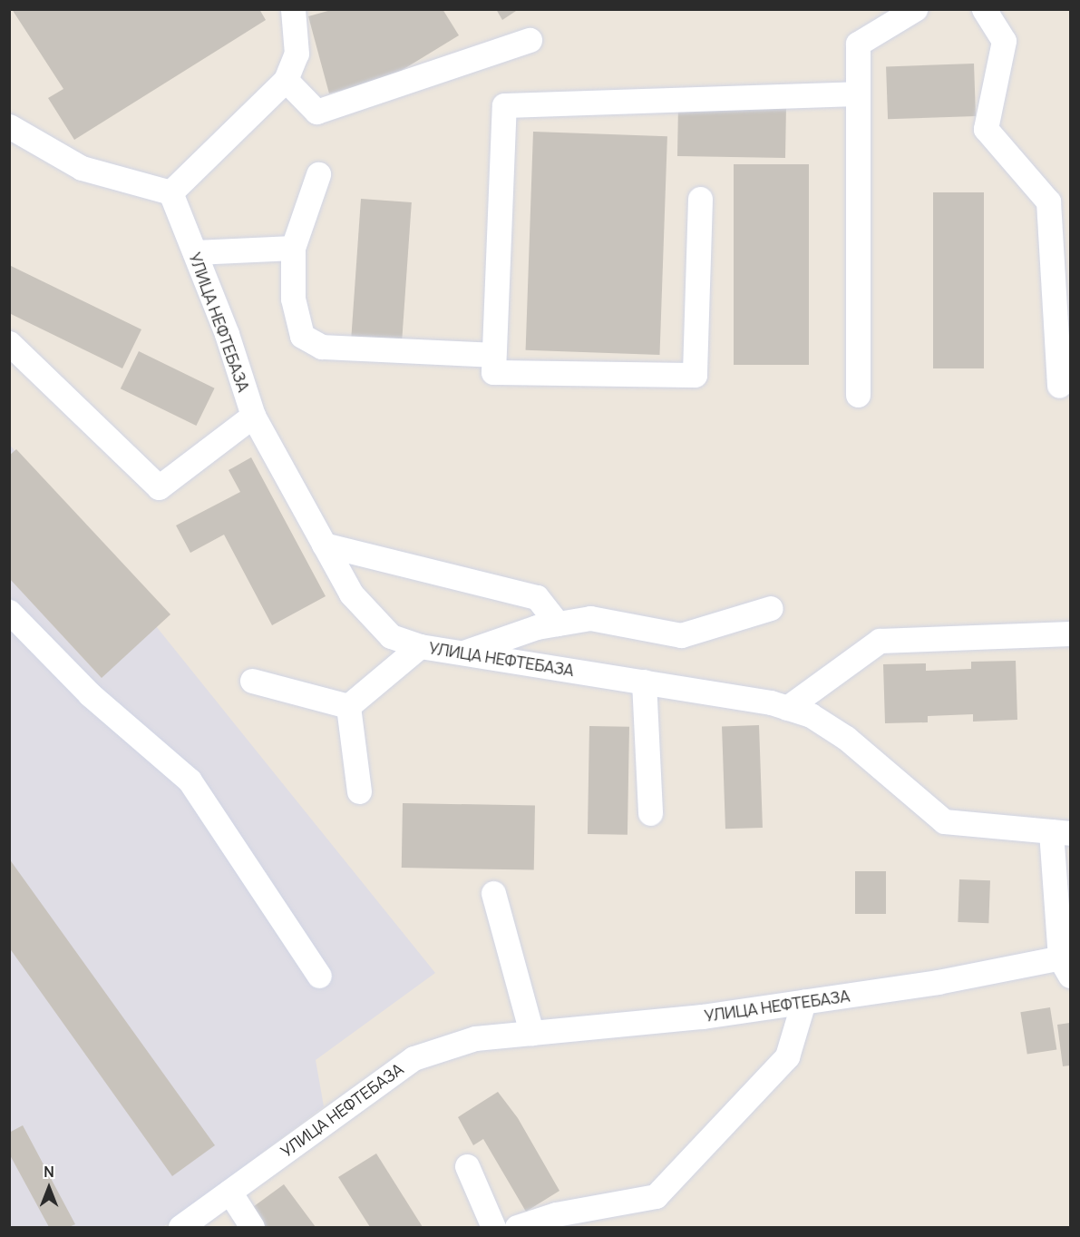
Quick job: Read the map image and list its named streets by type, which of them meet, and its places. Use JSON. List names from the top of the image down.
{
  "streets": {
    "street": ["УЛИЦА НЕФТЕБАЗА"]
  },
  "north": "top"
}
